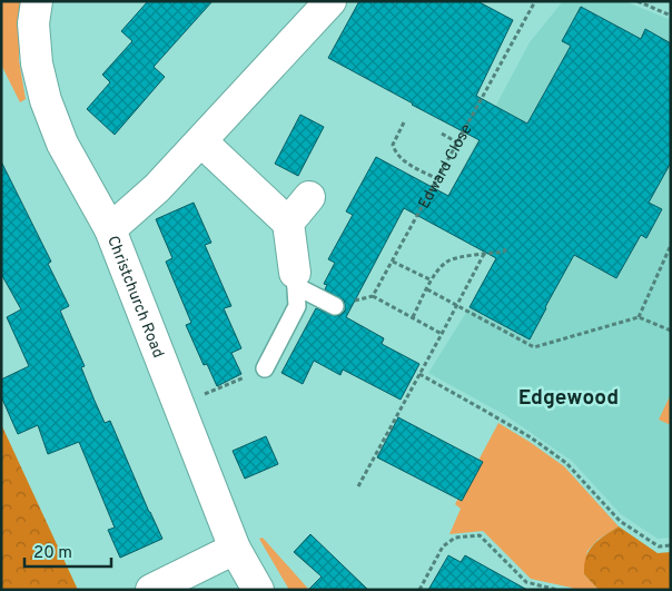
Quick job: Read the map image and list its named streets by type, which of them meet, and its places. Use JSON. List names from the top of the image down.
{
  "streets": {
    "street": ["Christchurch Road"],
    "path": ["Edward Close"]
  },
  "districts": ["Edgewood"],
  "scale_bar": "20 m"
}
